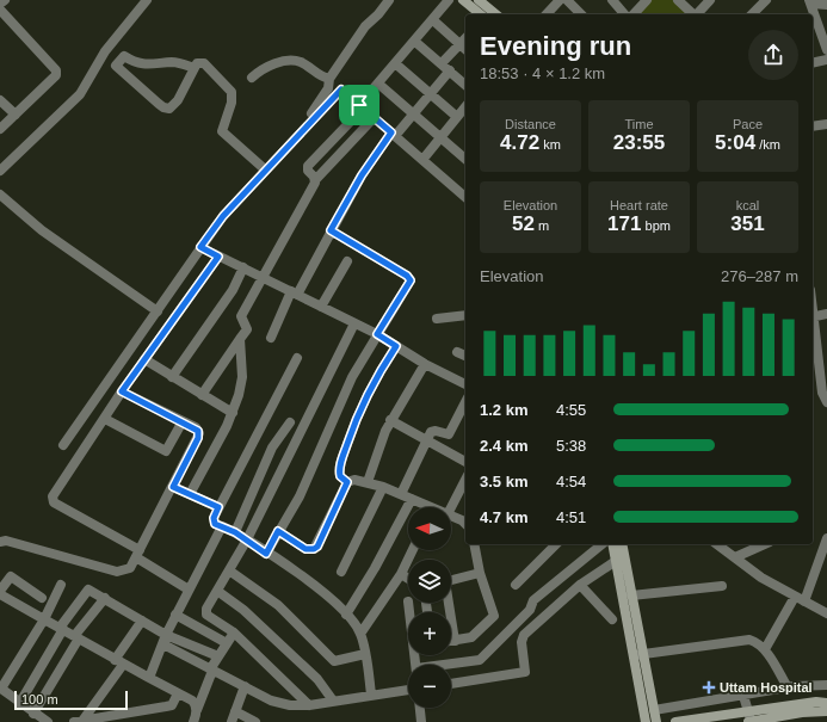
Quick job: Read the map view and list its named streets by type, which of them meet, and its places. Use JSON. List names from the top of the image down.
{
  "places": {
    "health": ["Uttam Hospital"]
  },
  "scale_bar": "100 m",
  "north": "left",
  "page": {
    "heading": ["Evening run", "18:53 · 4 × 1.2 km"],
    "stats": [
      ["Distance", "4.72 km"],
      ["Time", "23:55"],
      ["Pace", "5:04 /km"],
      ["Elevation", "52 m"],
      ["Heart rate", "171 bpm"],
      ["kcal", "351"]
    ],
    "chart": ["Elevation", "276–287 m"],
    "list": [
      {
        "name": "1.2 km",
        "note": "4:55"
      },
      {
        "name": "2.4 km",
        "note": "5:38"
      },
      {
        "name": "3.5 km",
        "note": "4:54"
      },
      {
        "name": "4.7 km",
        "note": "4:51"
      }
    ],
    "map_buttons": ["+", "−"],
    "scale": "100 m"
  }
}
